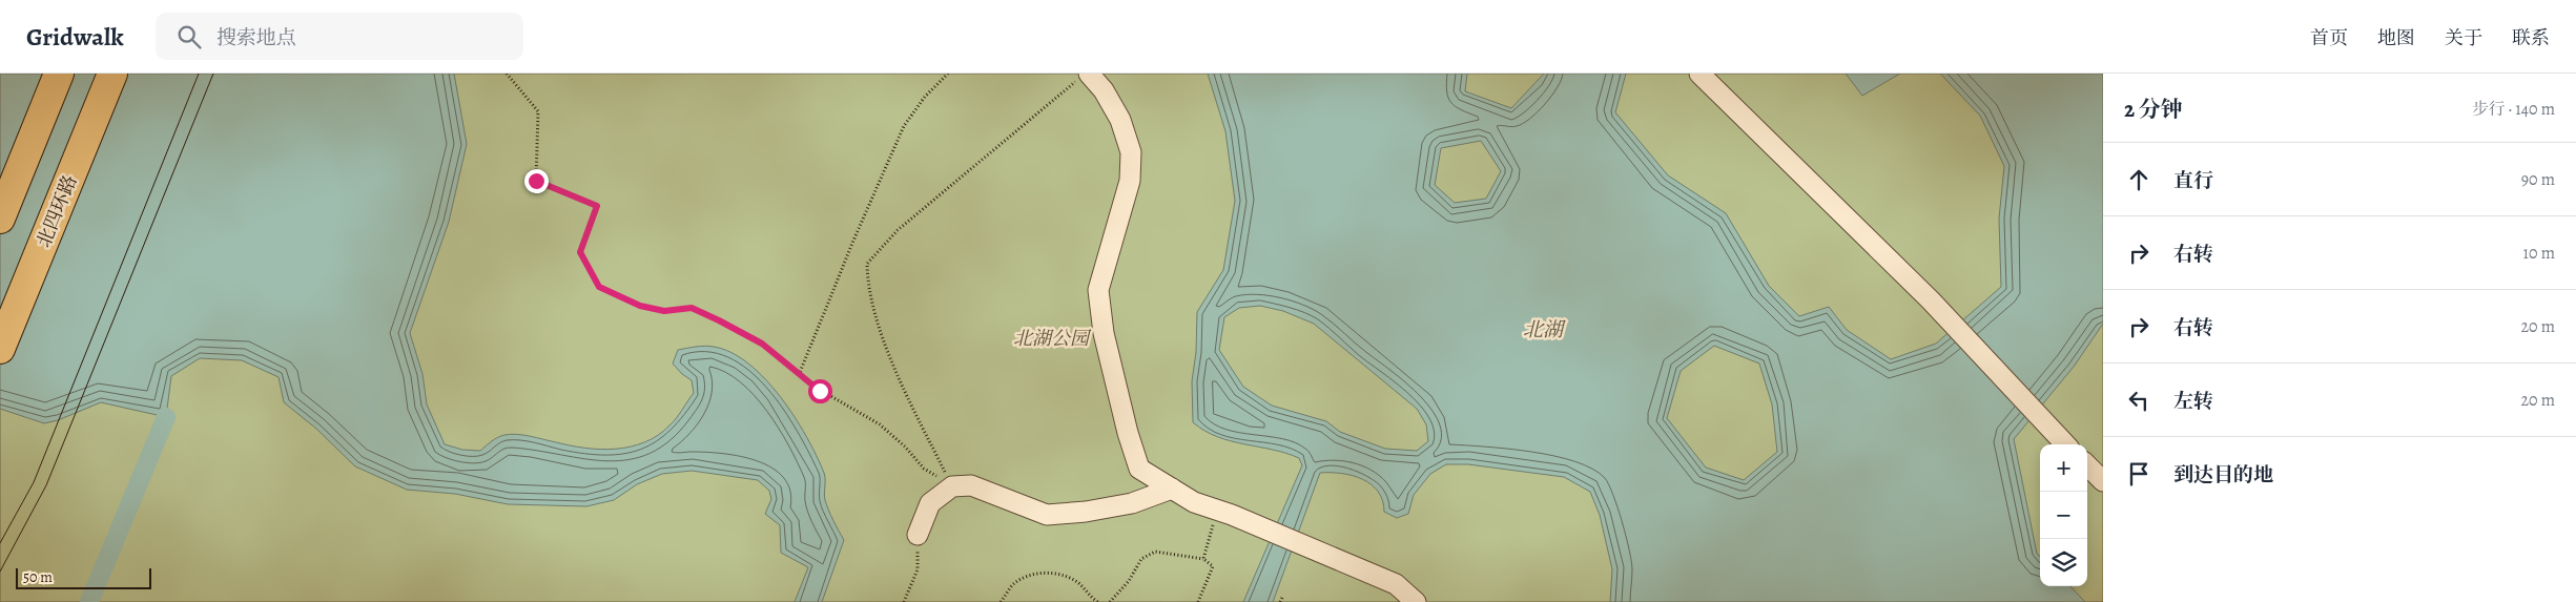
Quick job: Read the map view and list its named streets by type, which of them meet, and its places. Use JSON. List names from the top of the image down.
{
  "streets": {
    "highway": ["北四环路"]
  },
  "water": ["北湖"],
  "parks": ["北湖公园"],
  "scale_bar": "50 m",
  "page": {
    "header": "Gridwalk",
    "search": "搜索地点",
    "nav": [
      "首页",
      "地图",
      "关于",
      "联系"
    ],
    "heading": ["2 分钟", "步行 · 140 m"],
    "list": [
      ["直行", "90 m"],
      ["右转", "10 m"],
      ["右转", "20 m"],
      ["左转", "20 m"],
      "到达目的地"
    ],
    "map_buttons": ["+", "−"],
    "scale": "50 m"
  }
}
